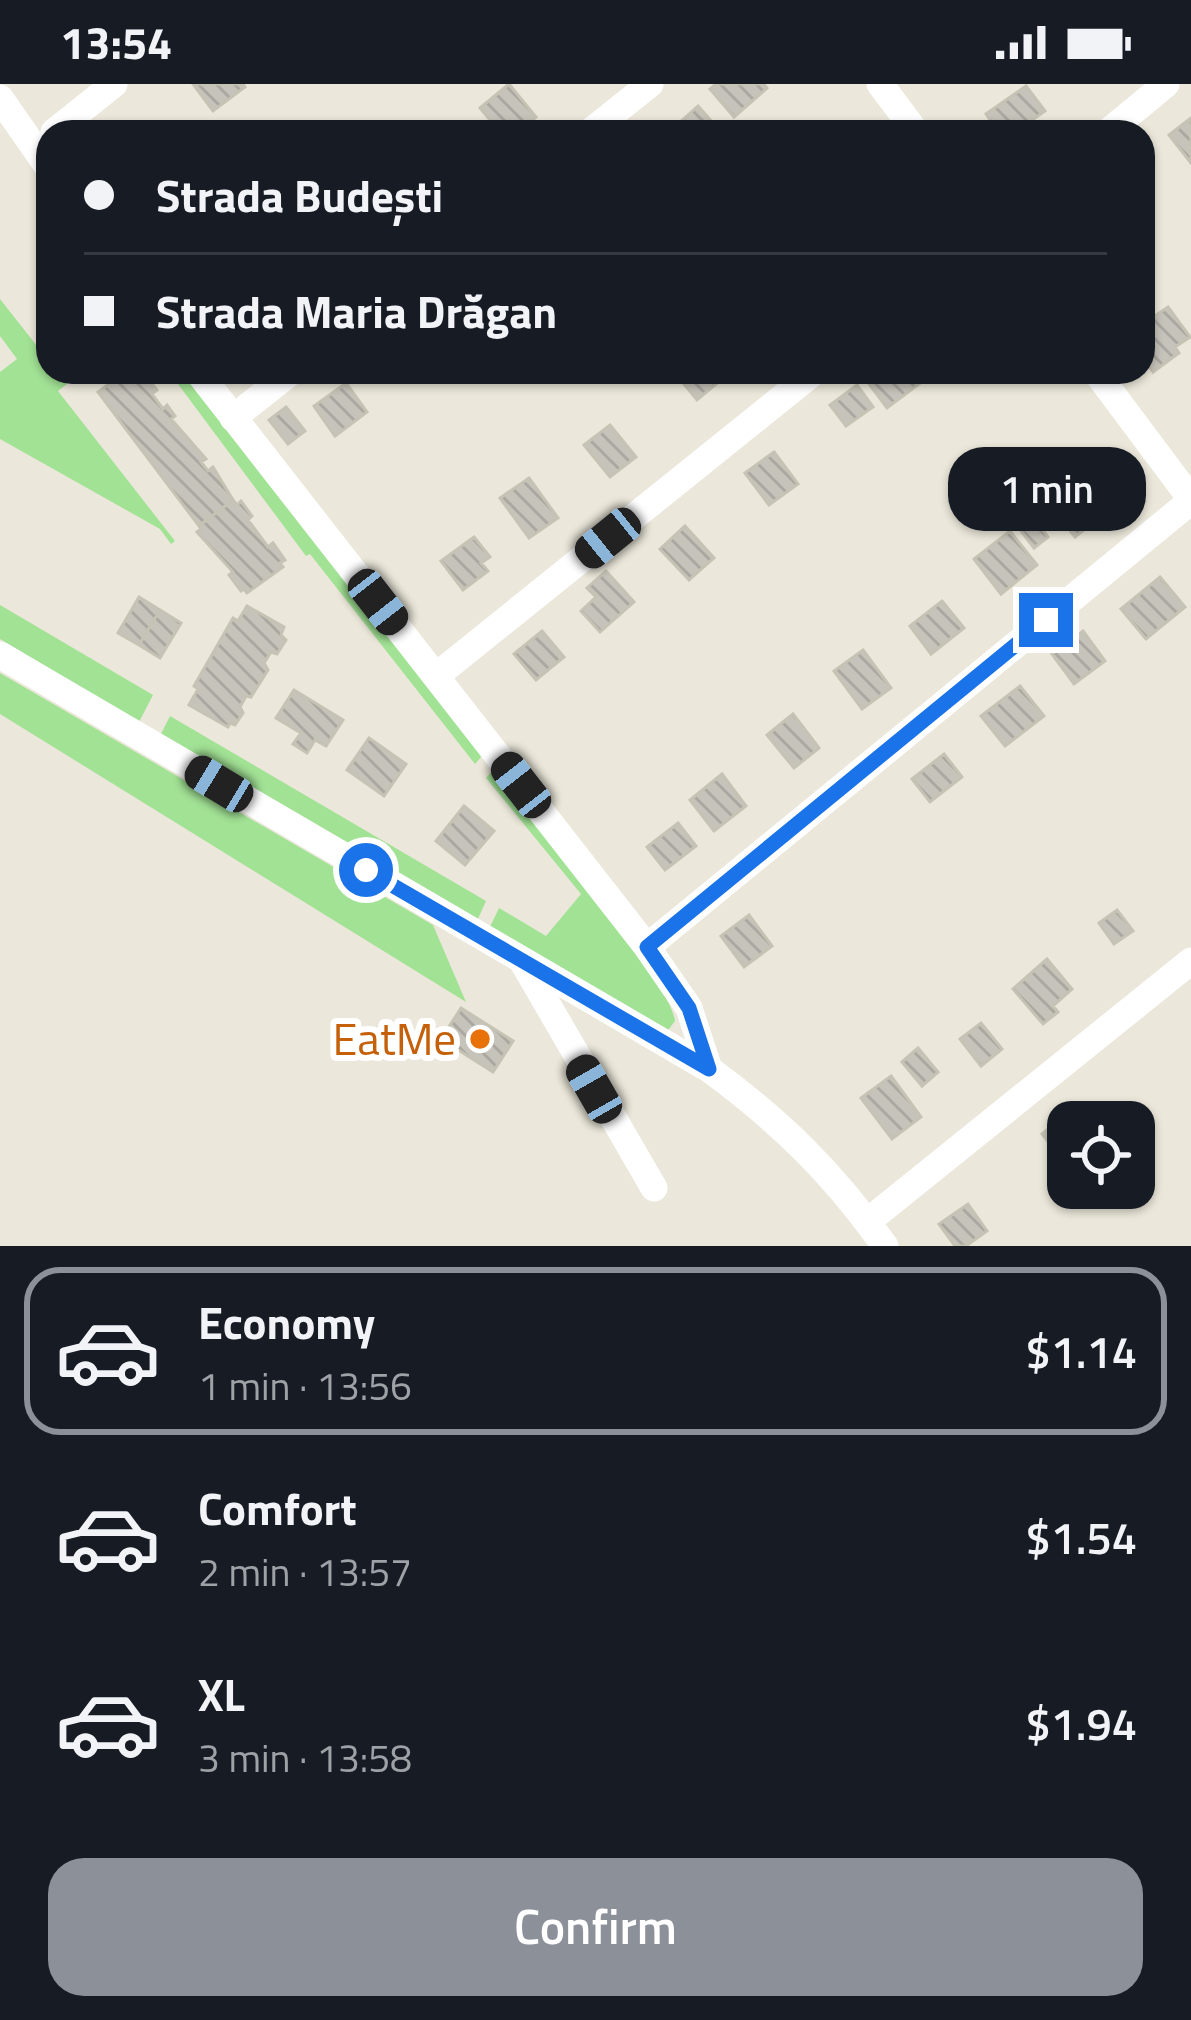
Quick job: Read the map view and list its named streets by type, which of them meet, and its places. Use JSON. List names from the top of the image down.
{
  "places": ["EatMe"],
  "page": {
    "status": "13:54",
    "banner": ["Strada Budești", "Strada Maria Drăgan"],
    "bubble": "1 min",
    "list": [
      {
        "name": "Economy",
        "note": "1 min · 13:56",
        "value": "$1.14"
      },
      {
        "name": "Comfort",
        "note": "2 min · 13:57",
        "value": "$1.54"
      },
      {
        "name": "XL",
        "note": "3 min · 13:58",
        "value": "$1.94"
      }
    ],
    "buttons": "Confirm"
  }
}
